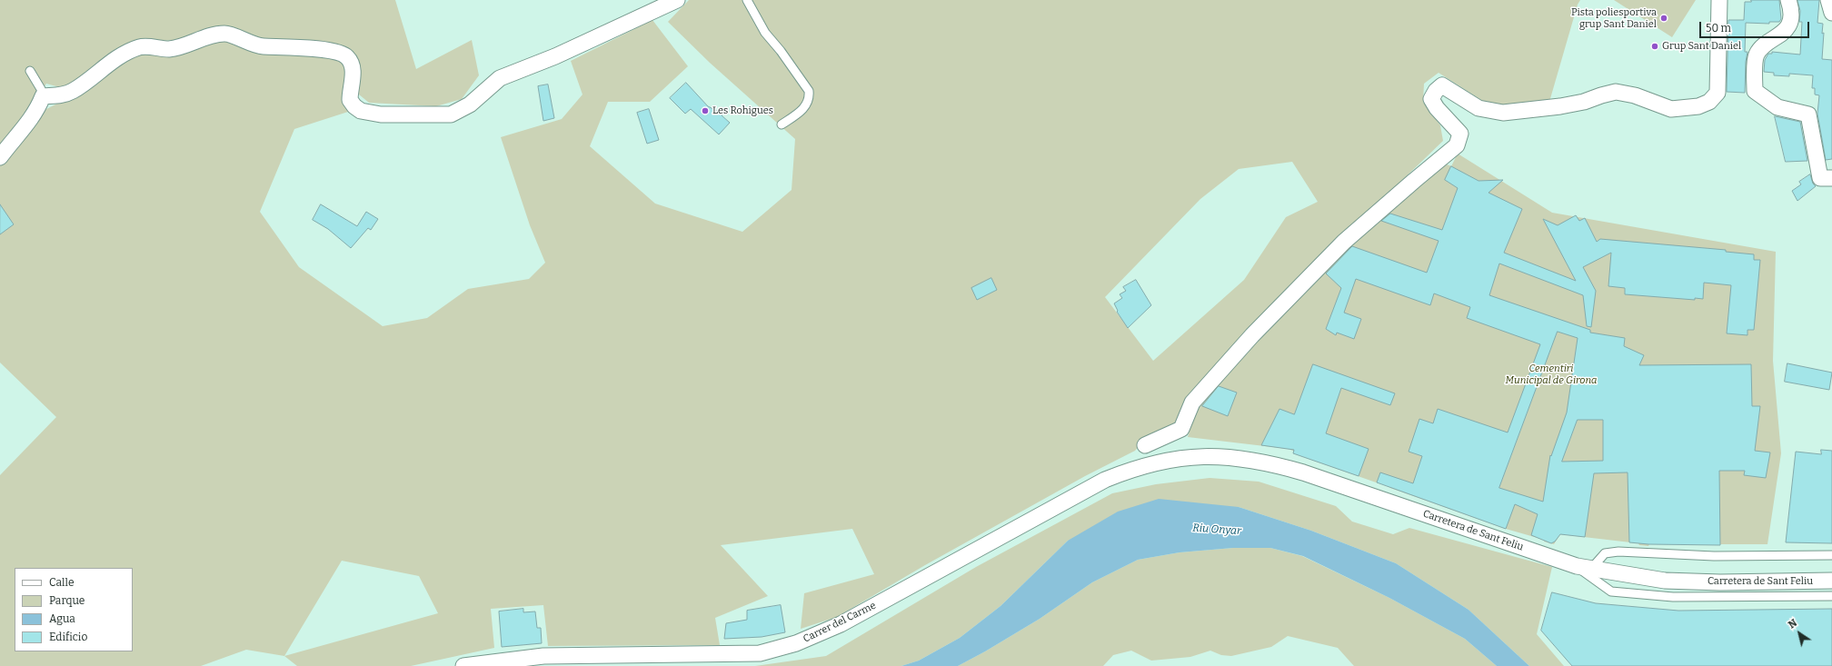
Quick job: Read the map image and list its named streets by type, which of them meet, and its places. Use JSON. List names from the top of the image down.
{
  "streets": {
    "street": ["Carretera de Sant Feliu", "Carrer del Carme"]
  },
  "crossings": [
    ["Carretera de Sant Feliu", "Carrer del Carme"]
  ],
  "water": ["Riu Onyar"],
  "parks": ["Cementiri Municipal de Girona"],
  "places": ["Pista poliesportiva grup Sant Daniel", "Grup Sant Daniel", "Les Rohigues"],
  "legend": [
    "Calle",
    "Parque",
    "Agua",
    "Edificio"
  ],
  "scale_bar": "50 m",
  "north": "top left"
}
